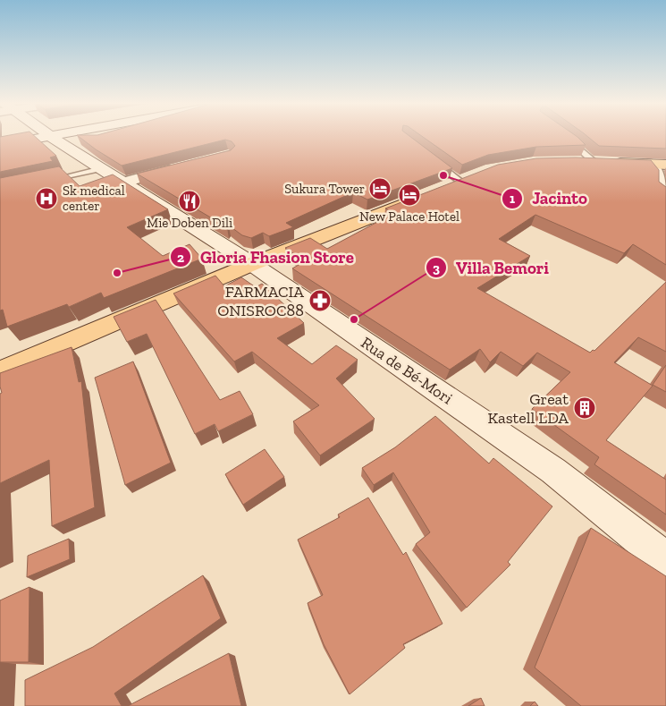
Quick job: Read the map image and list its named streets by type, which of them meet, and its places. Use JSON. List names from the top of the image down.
{
  "streets": {
    "main road": ["Rua de Bé-Mori"]
  },
  "places": {
    "other": ["Jacinto", "Gloria Fhasion Store", "Villa Bemori"],
    "hotel": ["Sukura Tower", "New Palace Hotel"],
    "hospital": ["Sk medical center"],
    "restaurant": ["Mie Doben Dili"],
    "pharmacy": ["FARMACIA ONISROC88"],
    "building": ["Great Kastell LDA"]
  }
}
